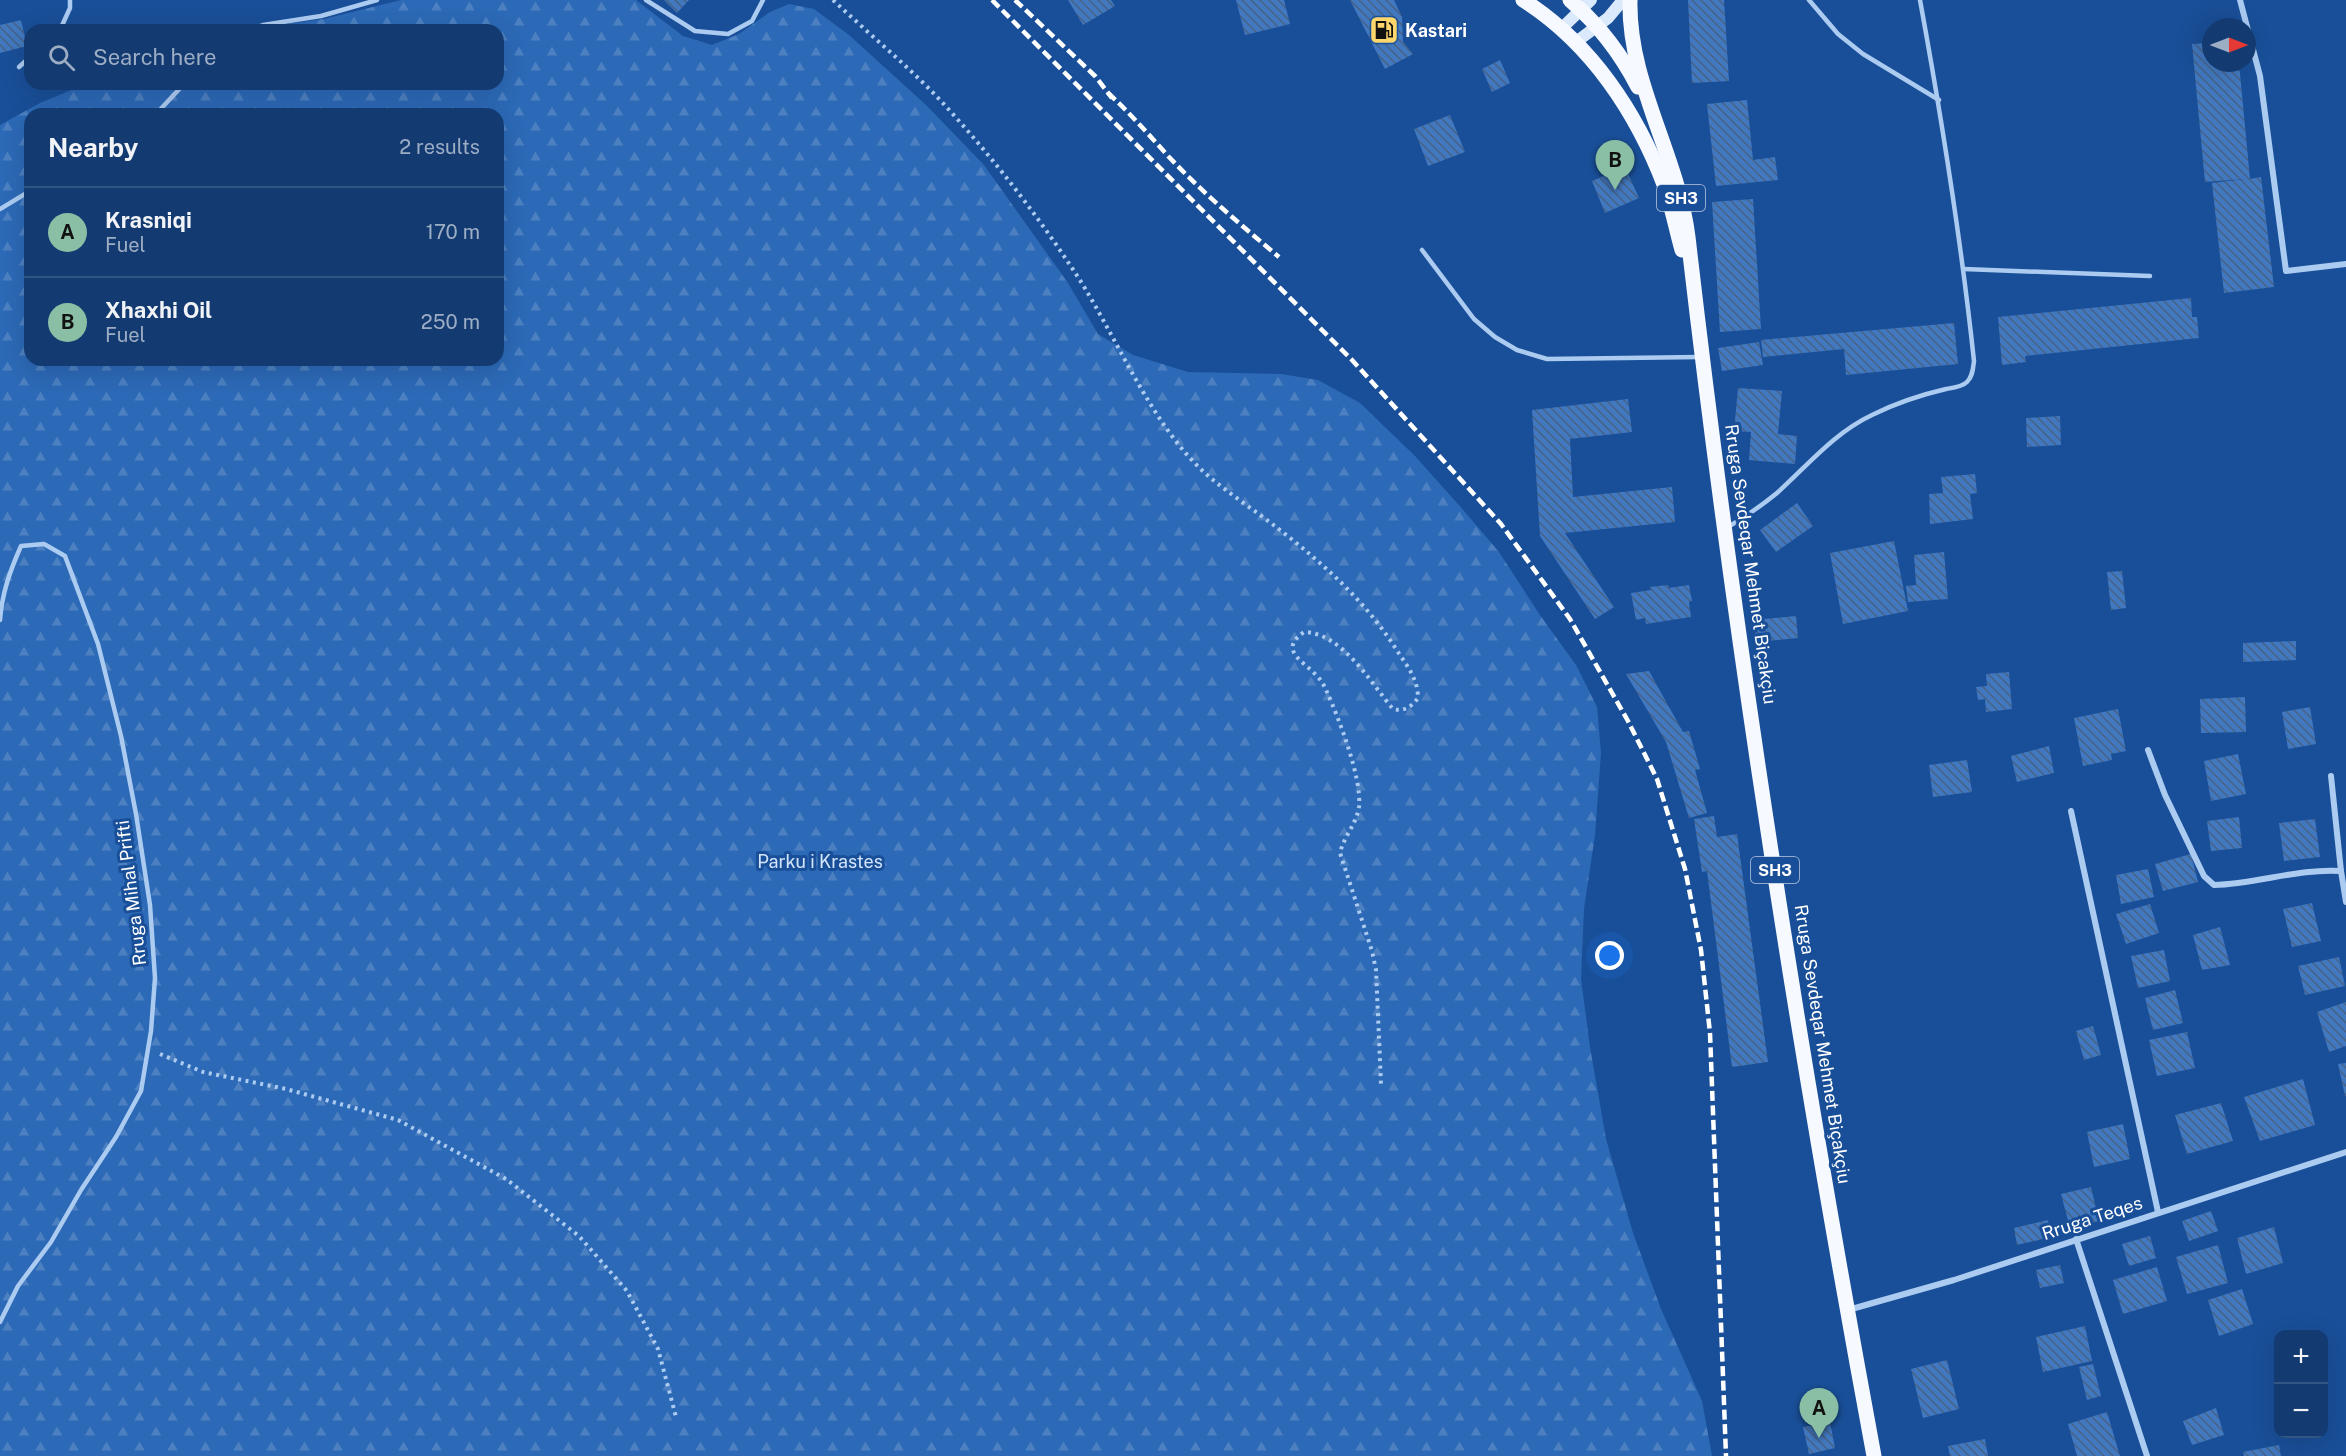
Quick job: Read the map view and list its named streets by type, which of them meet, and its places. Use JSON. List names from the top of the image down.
{
  "streets": {
    "main road": ["SH3", "Rruga Sevdeqar Mehmet Biçakçiu"],
    "street": ["Rruga Teqes"],
    "lane": ["Rruga Mihal Prifti"]
  },
  "crossings": [
    ["SH3", "Rruga Sevdeqar Mehmet Biçakçiu"],
    ["Rruga Sevdeqar Mehmet Biçakçiu", "Rruga Teqes"]
  ],
  "parks": ["Parku i Krastes"],
  "places": {
    "fuel station": ["Kastari"]
  },
  "north": "right",
  "page": {
    "search": "Search here",
    "heading": ["Nearby", "2 results"],
    "pins": ["B", "A"],
    "list": [
      {
        "mark": "A",
        "name": "Krasniqi",
        "note": "Fuel",
        "value": "170 m"
      },
      {
        "mark": "B",
        "name": "Xhaxhi Oil",
        "note": "Fuel",
        "value": "250 m"
      }
    ],
    "map_buttons": ["+", "−"]
  }
}
